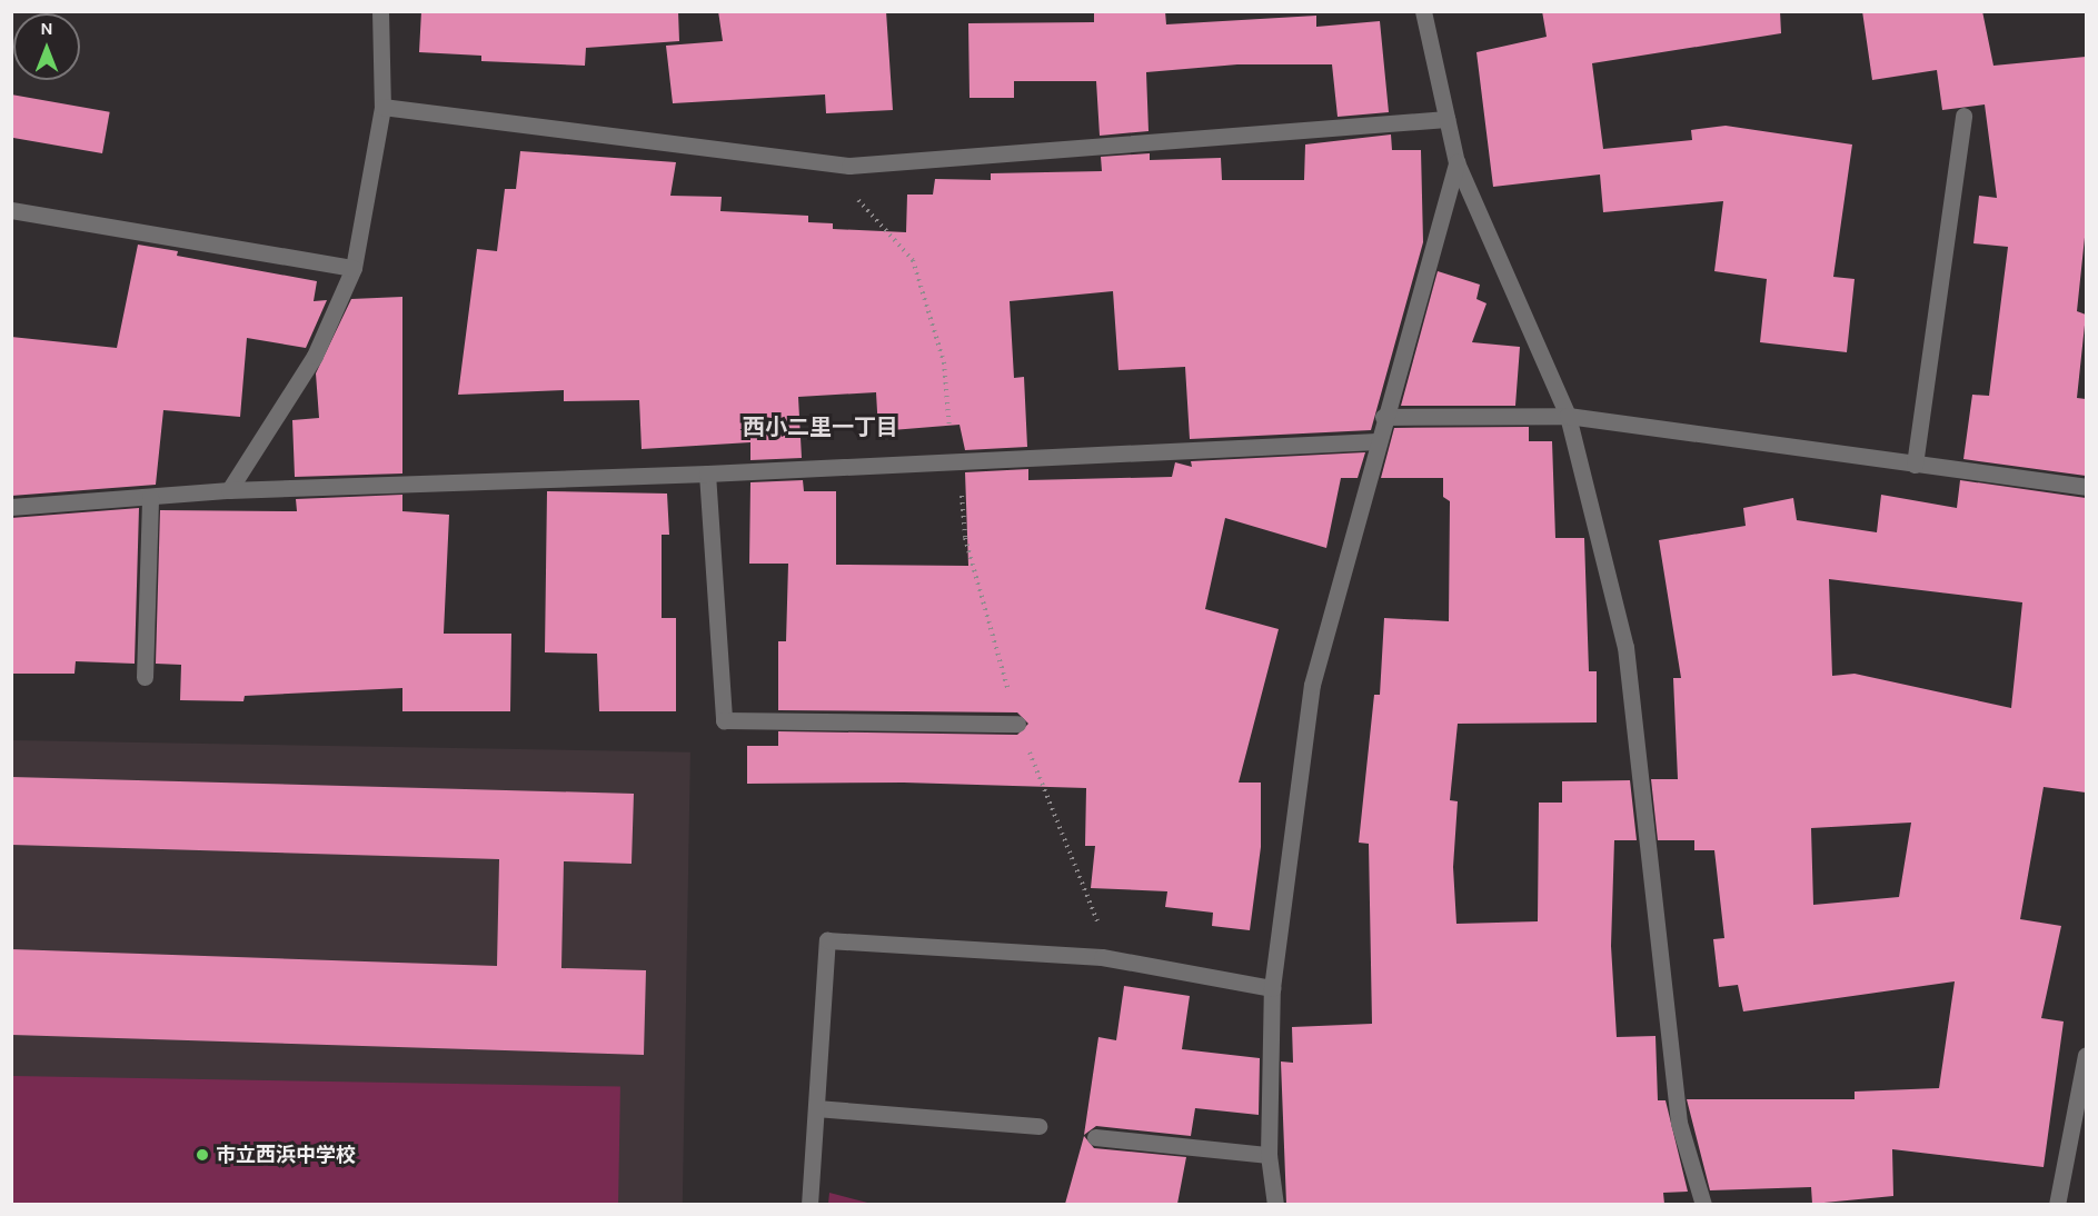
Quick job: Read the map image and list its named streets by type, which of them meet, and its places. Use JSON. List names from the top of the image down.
{
  "districts": ["西小二里一丁目"],
  "places": ["市立西浜中学校"],
  "north": "top"
}
